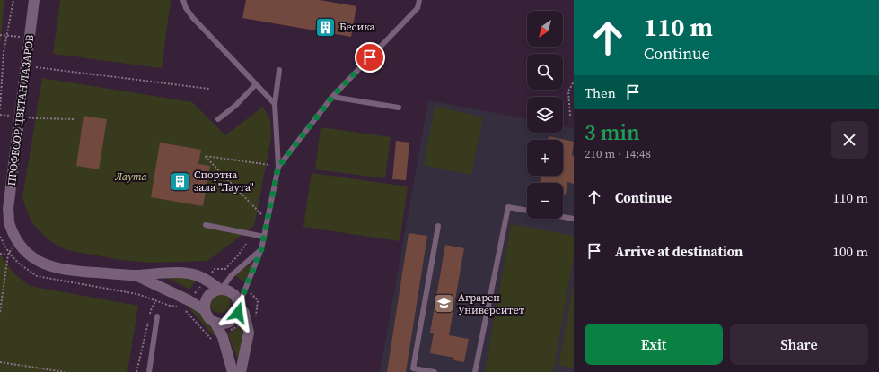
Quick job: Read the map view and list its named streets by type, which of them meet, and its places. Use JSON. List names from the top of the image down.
{
  "streets": {
    "street": ["ПРОФЕСОР ЦВЕТАН ЛАЗАРОВ"]
  },
  "parks": ["Лаута"],
  "places": {
    "building": ["Бесика", "Спортна зала \"Лаута\""],
    "school or university": ["Аграрен Университет"]
  },
  "north": "bottom left",
  "page": {
    "turn": ["110 m", "Continue"],
    "map_buttons": ["+", "−"],
    "then": "Then",
    "heading": ["3 min", "210 m · 14:48"],
    "list": [
      {
        "name": "Continue",
        "value": "110 m"
      },
      {
        "name": "Arrive at destination",
        "value": "100 m"
      }
    ],
    "buttons": ["Exit", "Share"]
  }
}
